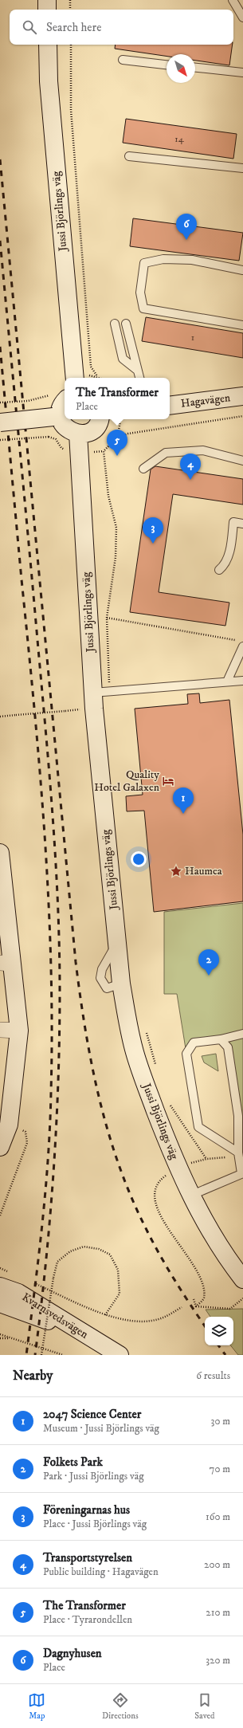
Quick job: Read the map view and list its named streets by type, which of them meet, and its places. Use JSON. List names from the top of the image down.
{
  "streets": {
    "street": ["Jussi Björlings väg", "Hagavägen", "Kvarnsvedsvägen"]
  },
  "places": {
    "hotel": ["Quality Hotel Galaxen"],
    "place": ["Haumea"]
  },
  "house_numbers": ["14", "1"],
  "north": "bottom right",
  "page": {
    "search": "Search here",
    "pins": [
      "6",
      "5",
      "4",
      "3",
      "1",
      "2"
    ],
    "popup": ["The Transformer", "Place"],
    "heading": ["Nearby", "6 results"],
    "list": [
      {
        "mark": "1",
        "name": "2047 Science Center",
        "note": "Museum · Jussi Björlings väg",
        "value": "30 m"
      },
      {
        "mark": "2",
        "name": "Folkets Park",
        "note": "Park · Jussi Björlings väg",
        "value": "70 m"
      },
      {
        "mark": "3",
        "name": "Föreningarnas hus",
        "note": "Place · Jussi Björlings väg",
        "value": "160 m"
      },
      {
        "mark": "4",
        "name": "Transportstyrelsen",
        "note": "Public building · Hagavägen",
        "value": "200 m"
      },
      {
        "mark": "5",
        "name": "The Transformer",
        "note": "Place · Tyrarondellen",
        "value": "210 m"
      },
      {
        "mark": "6",
        "name": "Dagnyhusen",
        "note": "Place",
        "value": "320 m"
      }
    ],
    "nav": ["Map", "Directions", "Saved"]
  }
}
